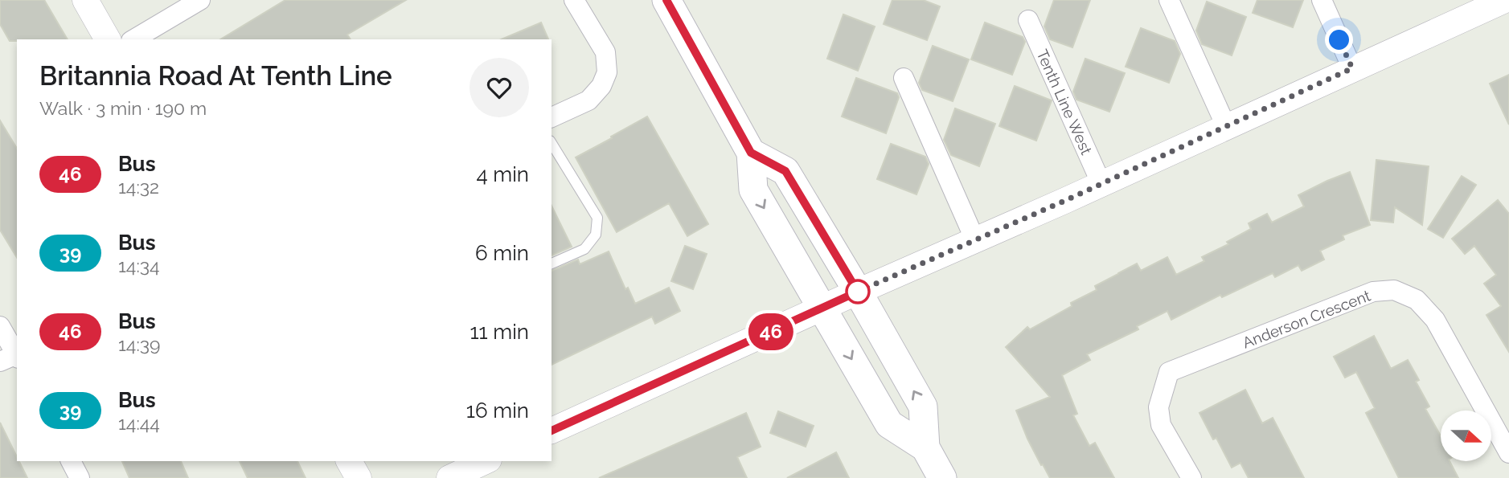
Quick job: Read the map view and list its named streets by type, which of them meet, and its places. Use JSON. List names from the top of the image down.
{
  "streets": {
    "street": ["Tenth Line West", "Anderson Crescent"]
  },
  "lines": ["bus line 46"],
  "north": "right",
  "page": {
    "on_map": "46",
    "heading": ["Britannia Road At Tenth Line", "Walk · 3 min · 190 m"],
    "list": [
      {
        "mark": "46",
        "name": "Bus",
        "note": "14:32",
        "value": "4 min"
      },
      {
        "mark": "39",
        "name": "Bus",
        "note": "14:34",
        "value": "6 min"
      },
      {
        "mark": "46",
        "name": "Bus",
        "note": "14:39",
        "value": "11 min"
      },
      {
        "mark": "39",
        "name": "Bus",
        "note": "14:44",
        "value": "16 min"
      }
    ]
  }
}
